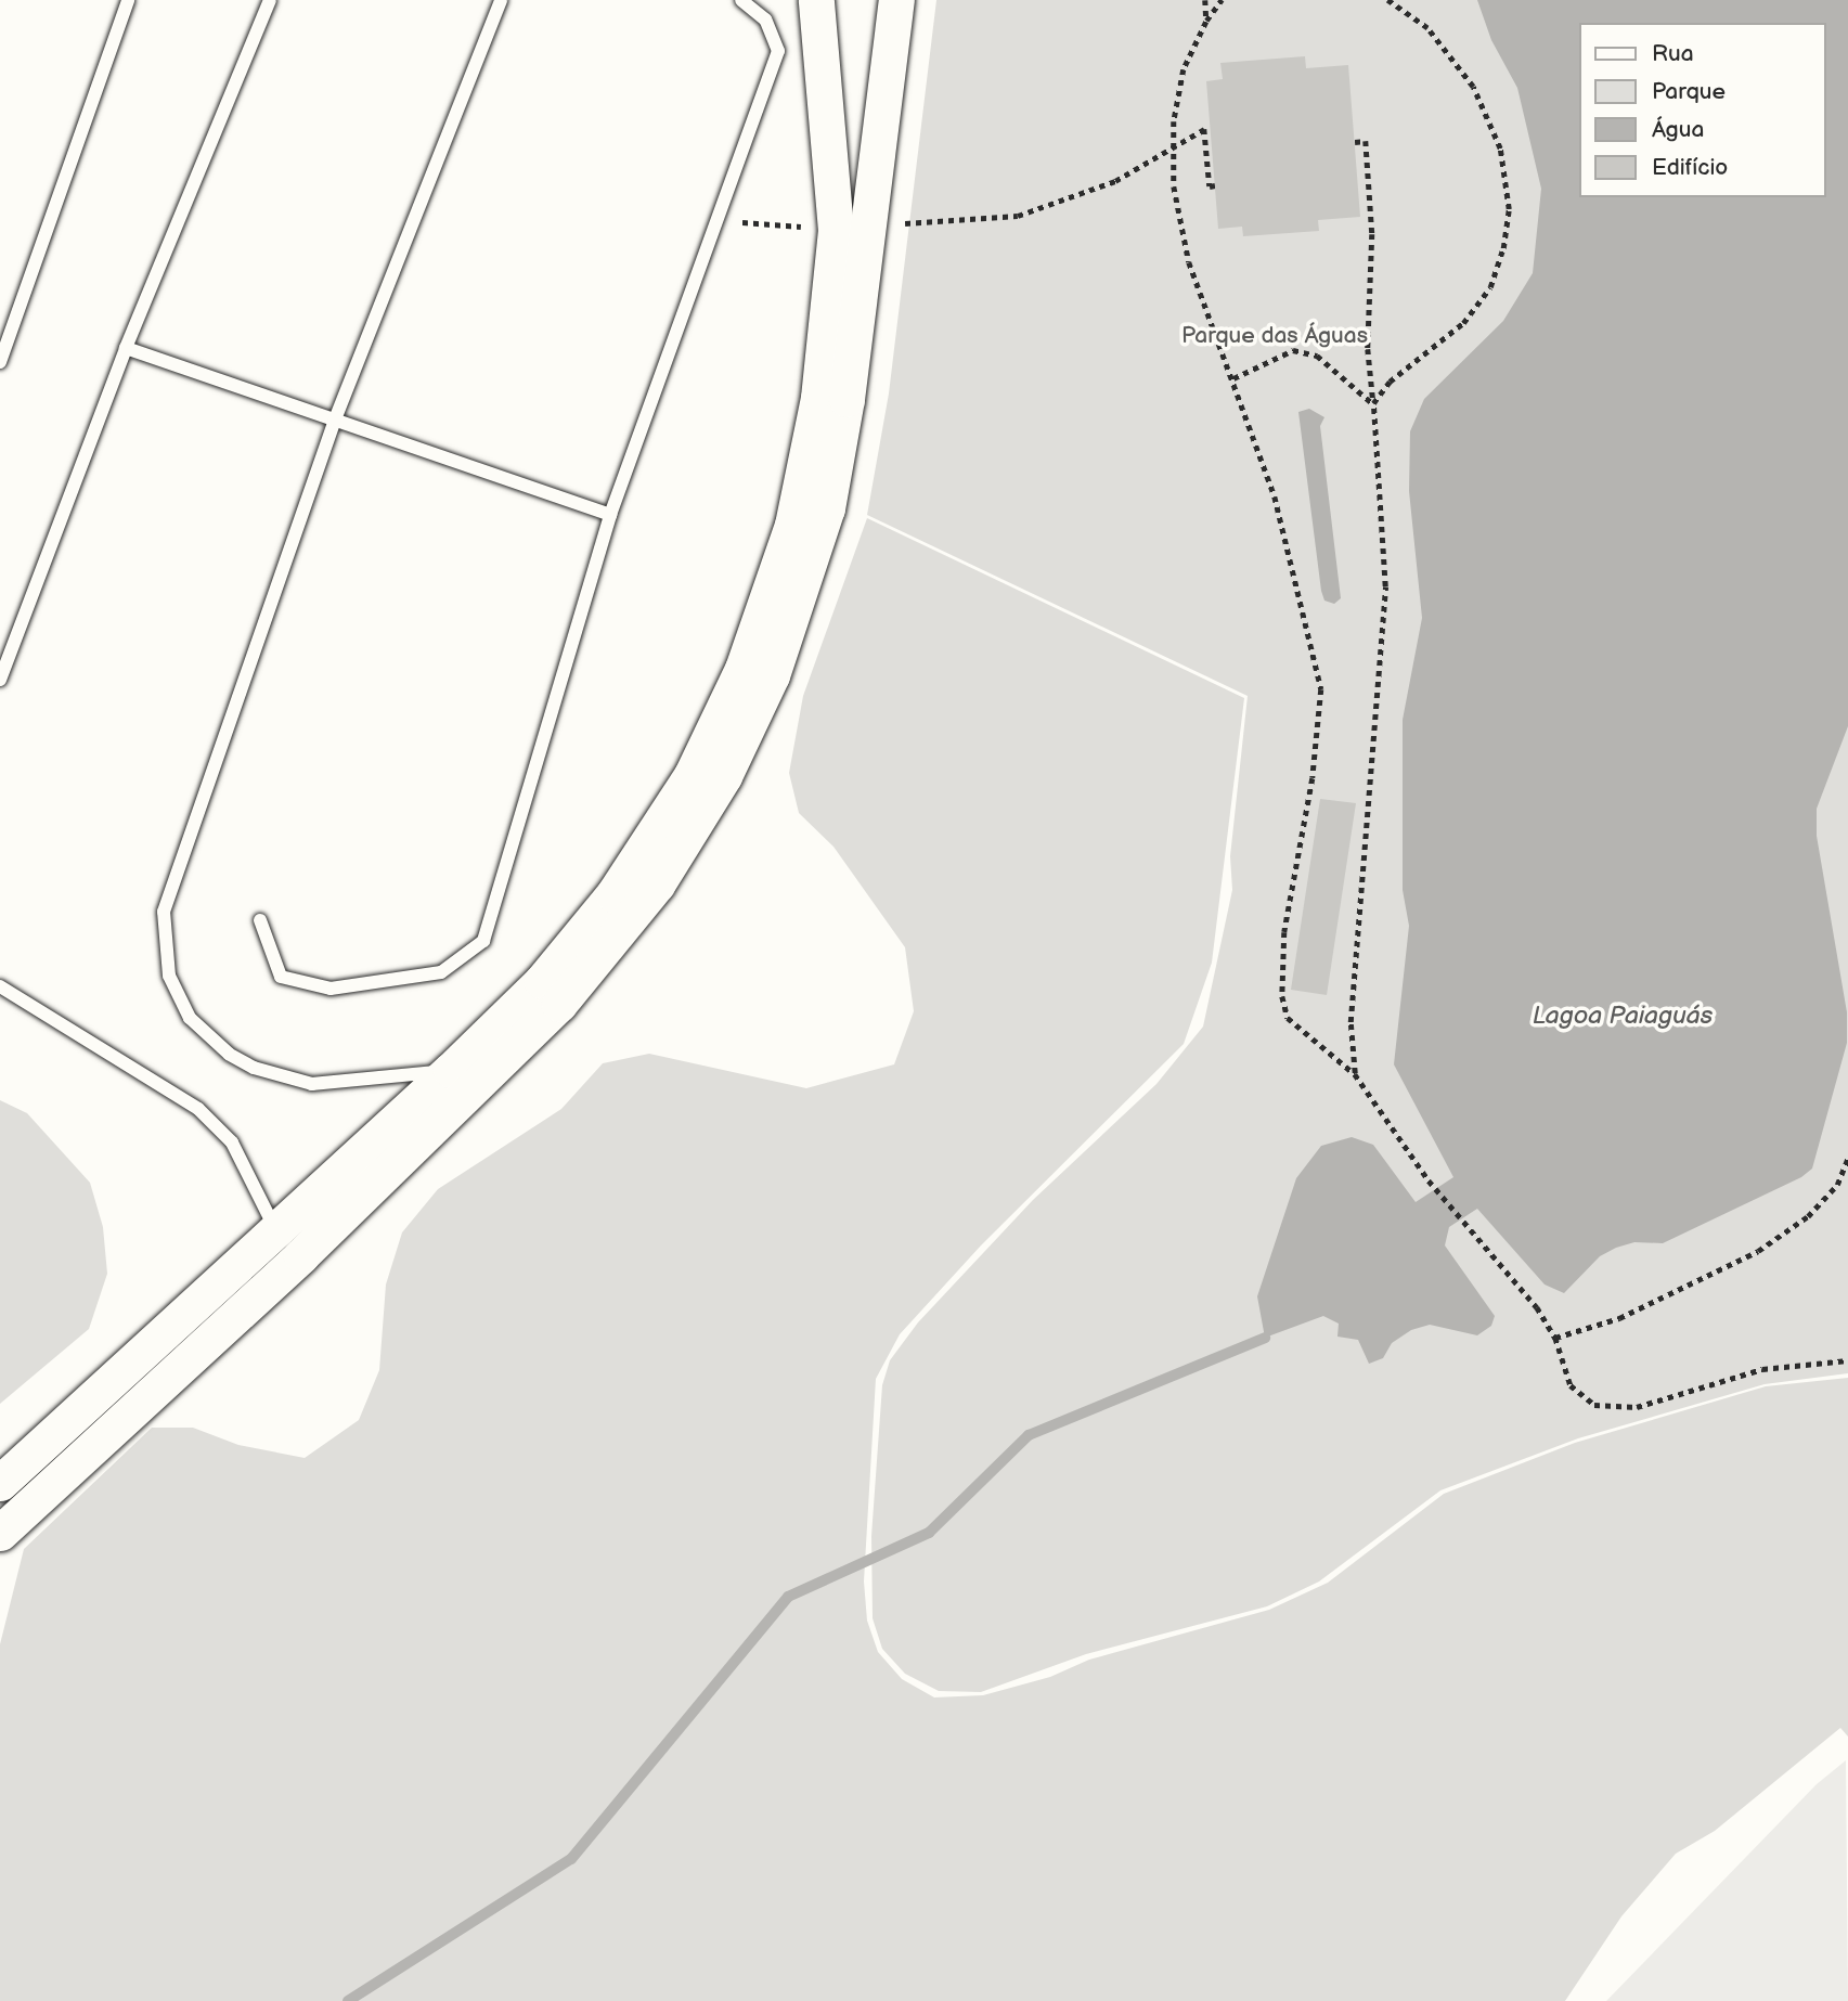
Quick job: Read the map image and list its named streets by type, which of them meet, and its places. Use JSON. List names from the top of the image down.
{
  "water": ["Lagoa Paiaguás"],
  "parks": ["Parque das Águas"],
  "legend": [
    "Rua",
    "Parque",
    "Água",
    "Edifício"
  ]
}
